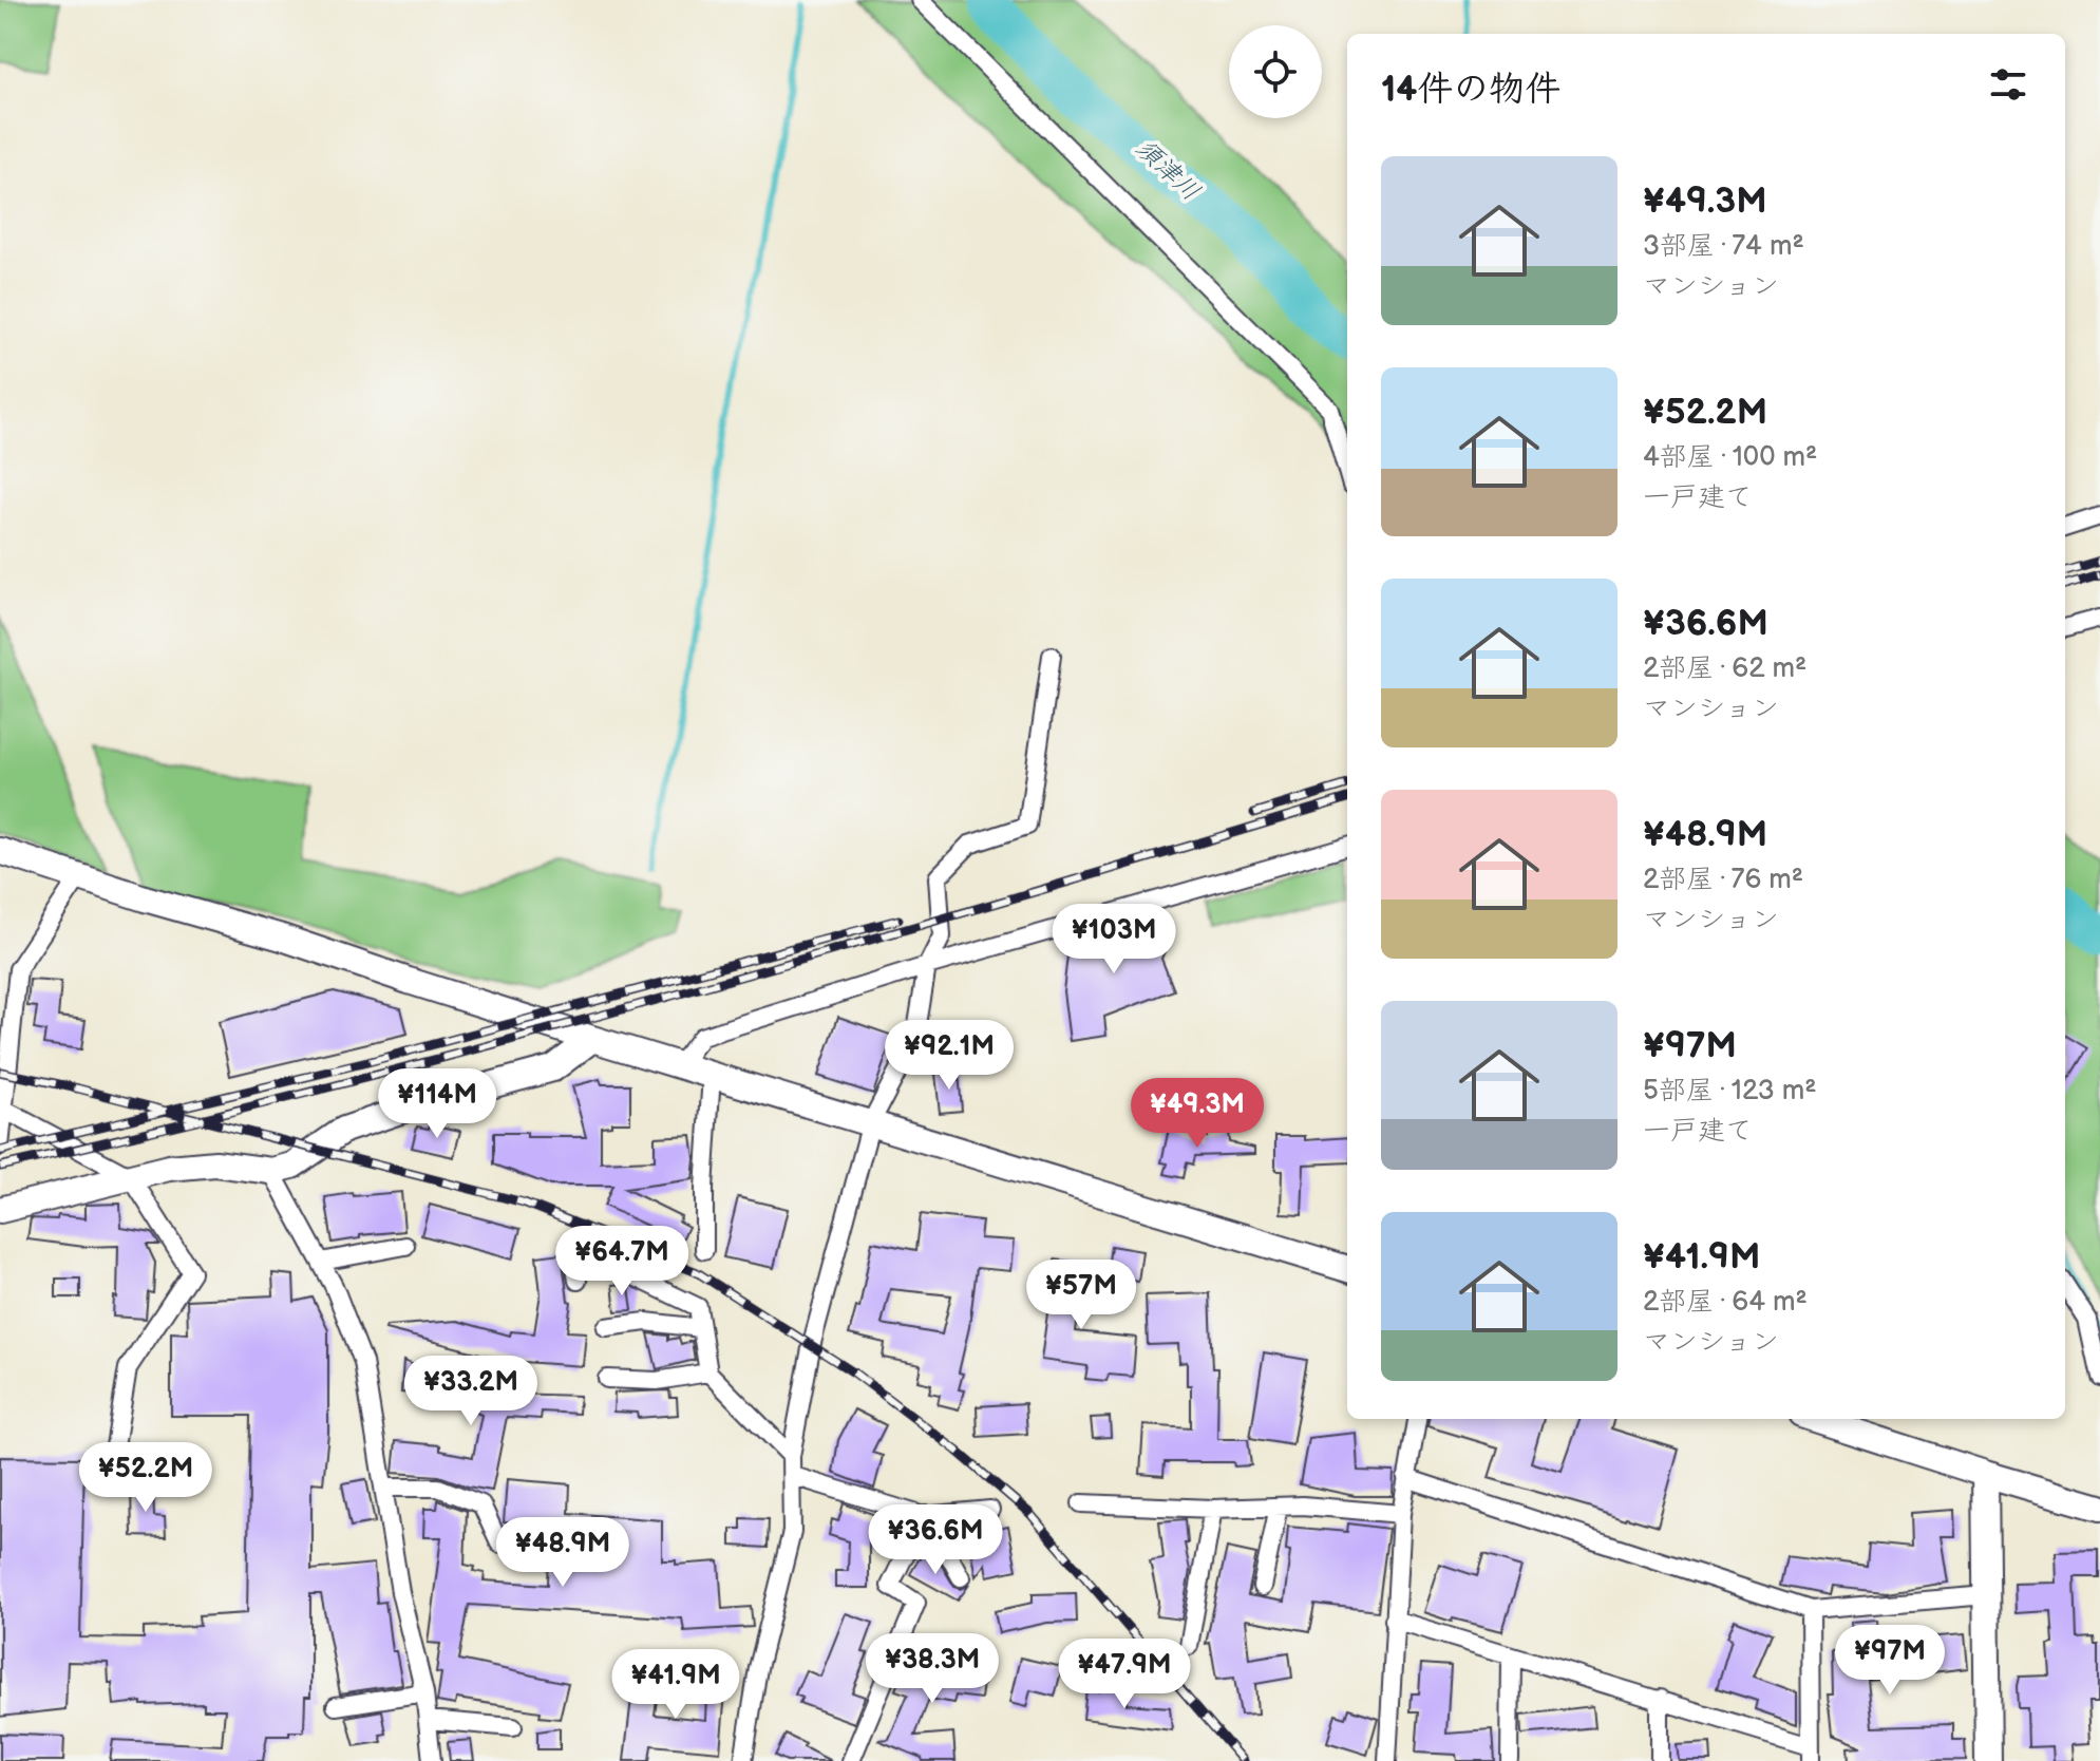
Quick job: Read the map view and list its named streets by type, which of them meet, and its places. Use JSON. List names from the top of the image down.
{
  "water": ["須津川"],
  "page": {
    "heading": "14件の物件",
    "list": [
      {
        "name": "¥49.3M",
        "note": "3部屋 · 74 m² · マンション"
      },
      {
        "name": "¥52.2M",
        "note": "4部屋 · 100 m² · 一戸建て"
      },
      {
        "name": "¥36.6M",
        "note": "2部屋 · 62 m² · マンション"
      },
      {
        "name": "¥48.9M",
        "note": "2部屋 · 76 m² · マンション"
      },
      {
        "name": "¥97M",
        "note": "5部屋 · 123 m² · 一戸建て"
      },
      {
        "name": "¥41.9M",
        "note": "2部屋 · 64 m² · マンション"
      }
    ],
    "price": [
      "¥103M",
      "¥92.1M",
      "¥114M",
      "¥49.3M",
      "¥64.7M",
      "¥57M",
      "¥33.2M",
      "¥52.2M",
      "¥36.6M",
      "¥48.9M",
      "¥97M",
      "¥38.3M",
      "¥47.9M",
      "¥41.9M"
    ]
  }
}
